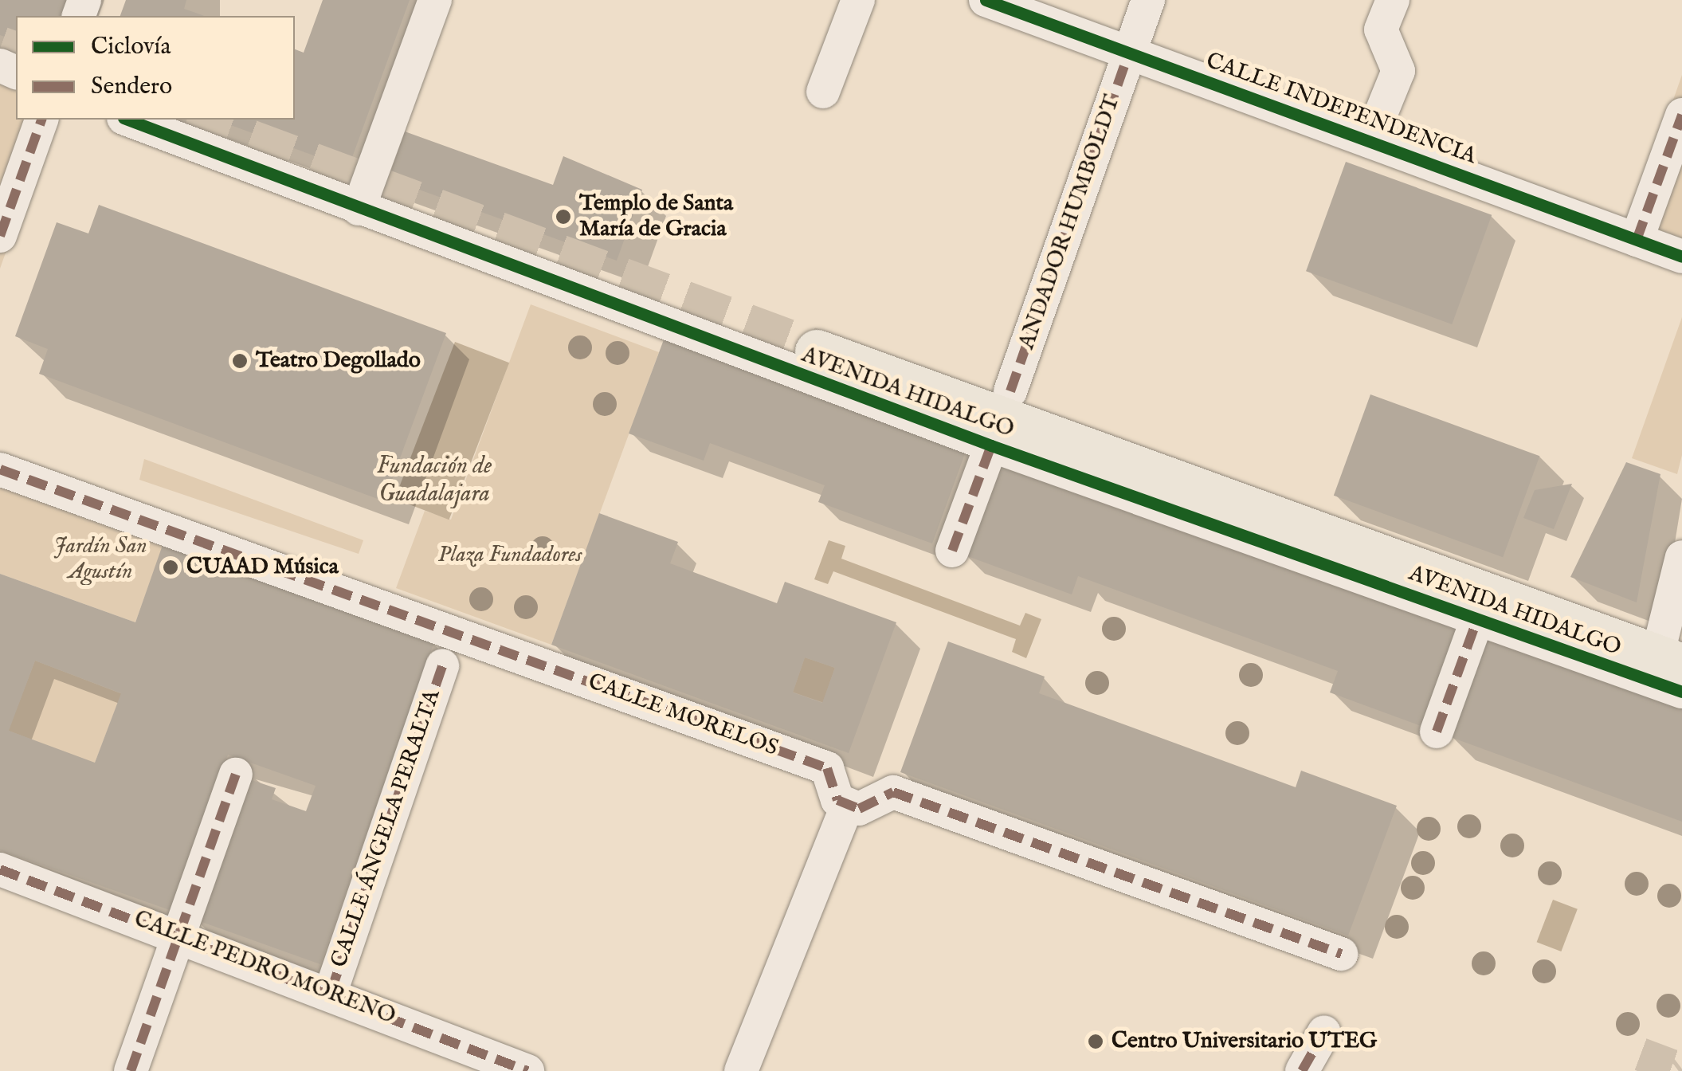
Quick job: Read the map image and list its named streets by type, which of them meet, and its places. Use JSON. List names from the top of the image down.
{
  "streets": {
    "main road": ["AVENIDA HIDALGO"],
    "street": [
      "CALLE INDEPENDENCIA",
      "ANDADOR HUMBOLDT",
      "CALLE MORELOS",
      "CALLE ÁNGELA PERALTA",
      "CALLE PEDRO MORENO"
    ]
  },
  "crossings": [
    ["CALLE INDEPENDENCIA", "ANDADOR HUMBOLDT"],
    ["CALLE ÁNGELA PERALTA", "CALLE PEDRO MORENO"]
  ],
  "water": ["Fundación de Guadalajara"],
  "parks": ["Jardín San Agustín", "Plaza Fundadores"],
  "places": [
    "Templo de Santa María de Gracia",
    "Teatro Degollado",
    "CUAAD Música",
    "Centro Universitario UTEG"
  ],
  "legend": ["Ciclovía", "Sendero"]
}
